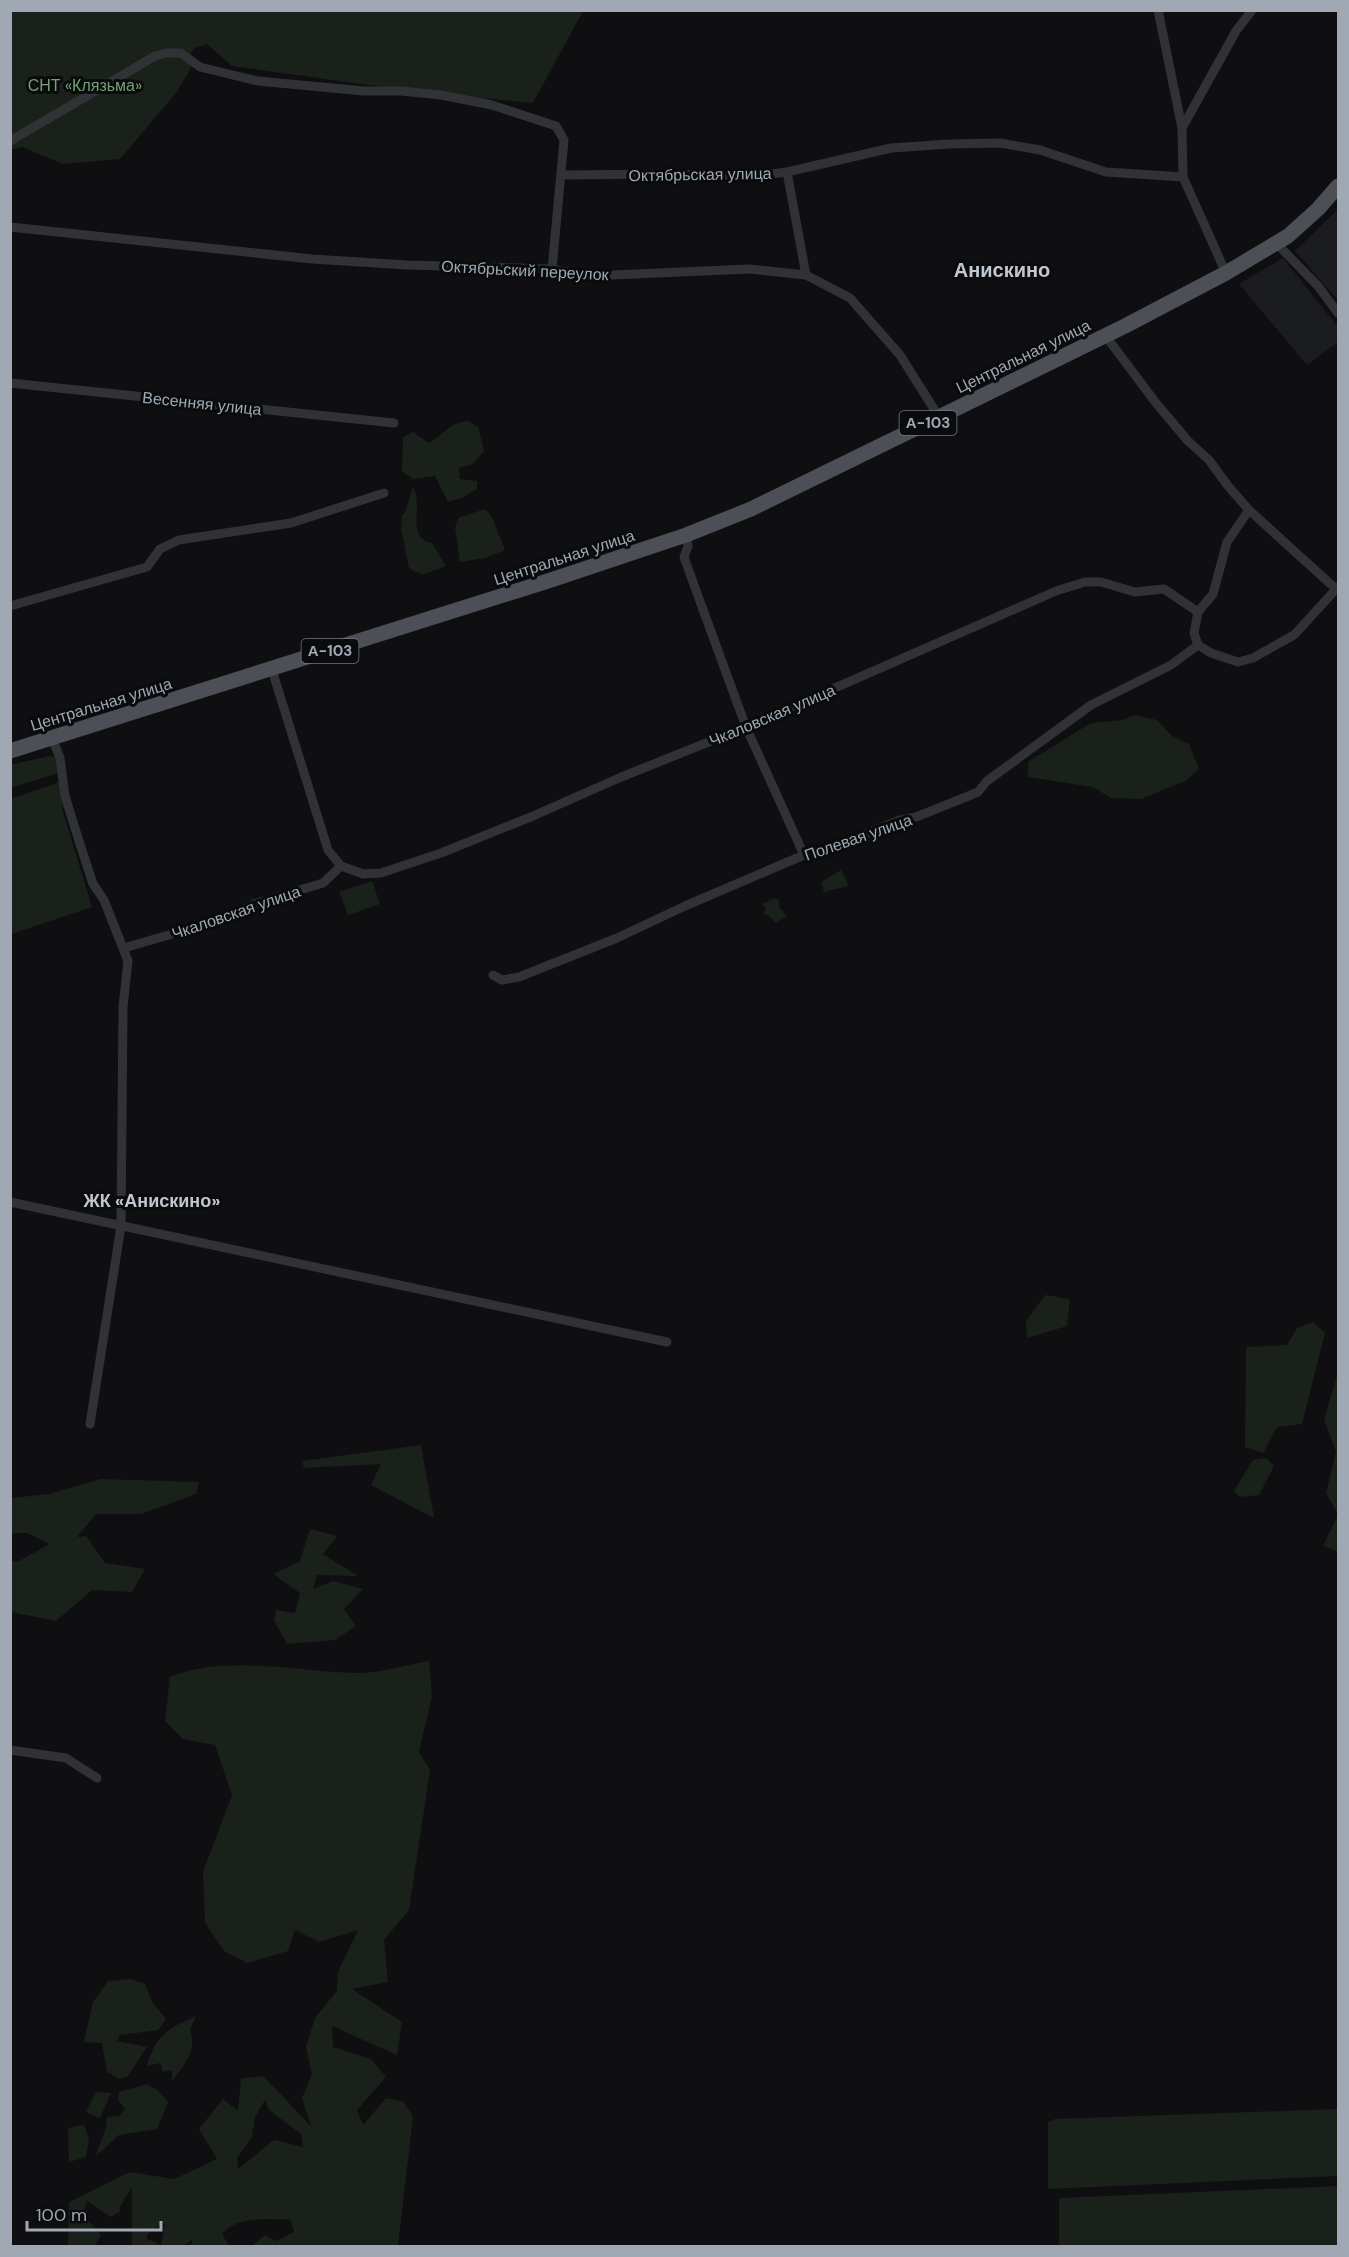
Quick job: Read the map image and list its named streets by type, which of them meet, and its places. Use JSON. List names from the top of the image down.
{
  "streets": {
    "main road": ["Центральная улица", "А-103"],
    "street": [
      "Октябрьская улица",
      "Октябрьский переулок",
      "Весенняя улица",
      "Чкаловская улица",
      "Полевая улица"
    ]
  },
  "crossings": [
    ["Октябрьский переулок", "Центральная улица"]
  ],
  "districts": ["Анискино", "ЖК «Анискино»"],
  "parks": ["СНТ «Клязьма»"],
  "scale_bar": "100 m"
}
